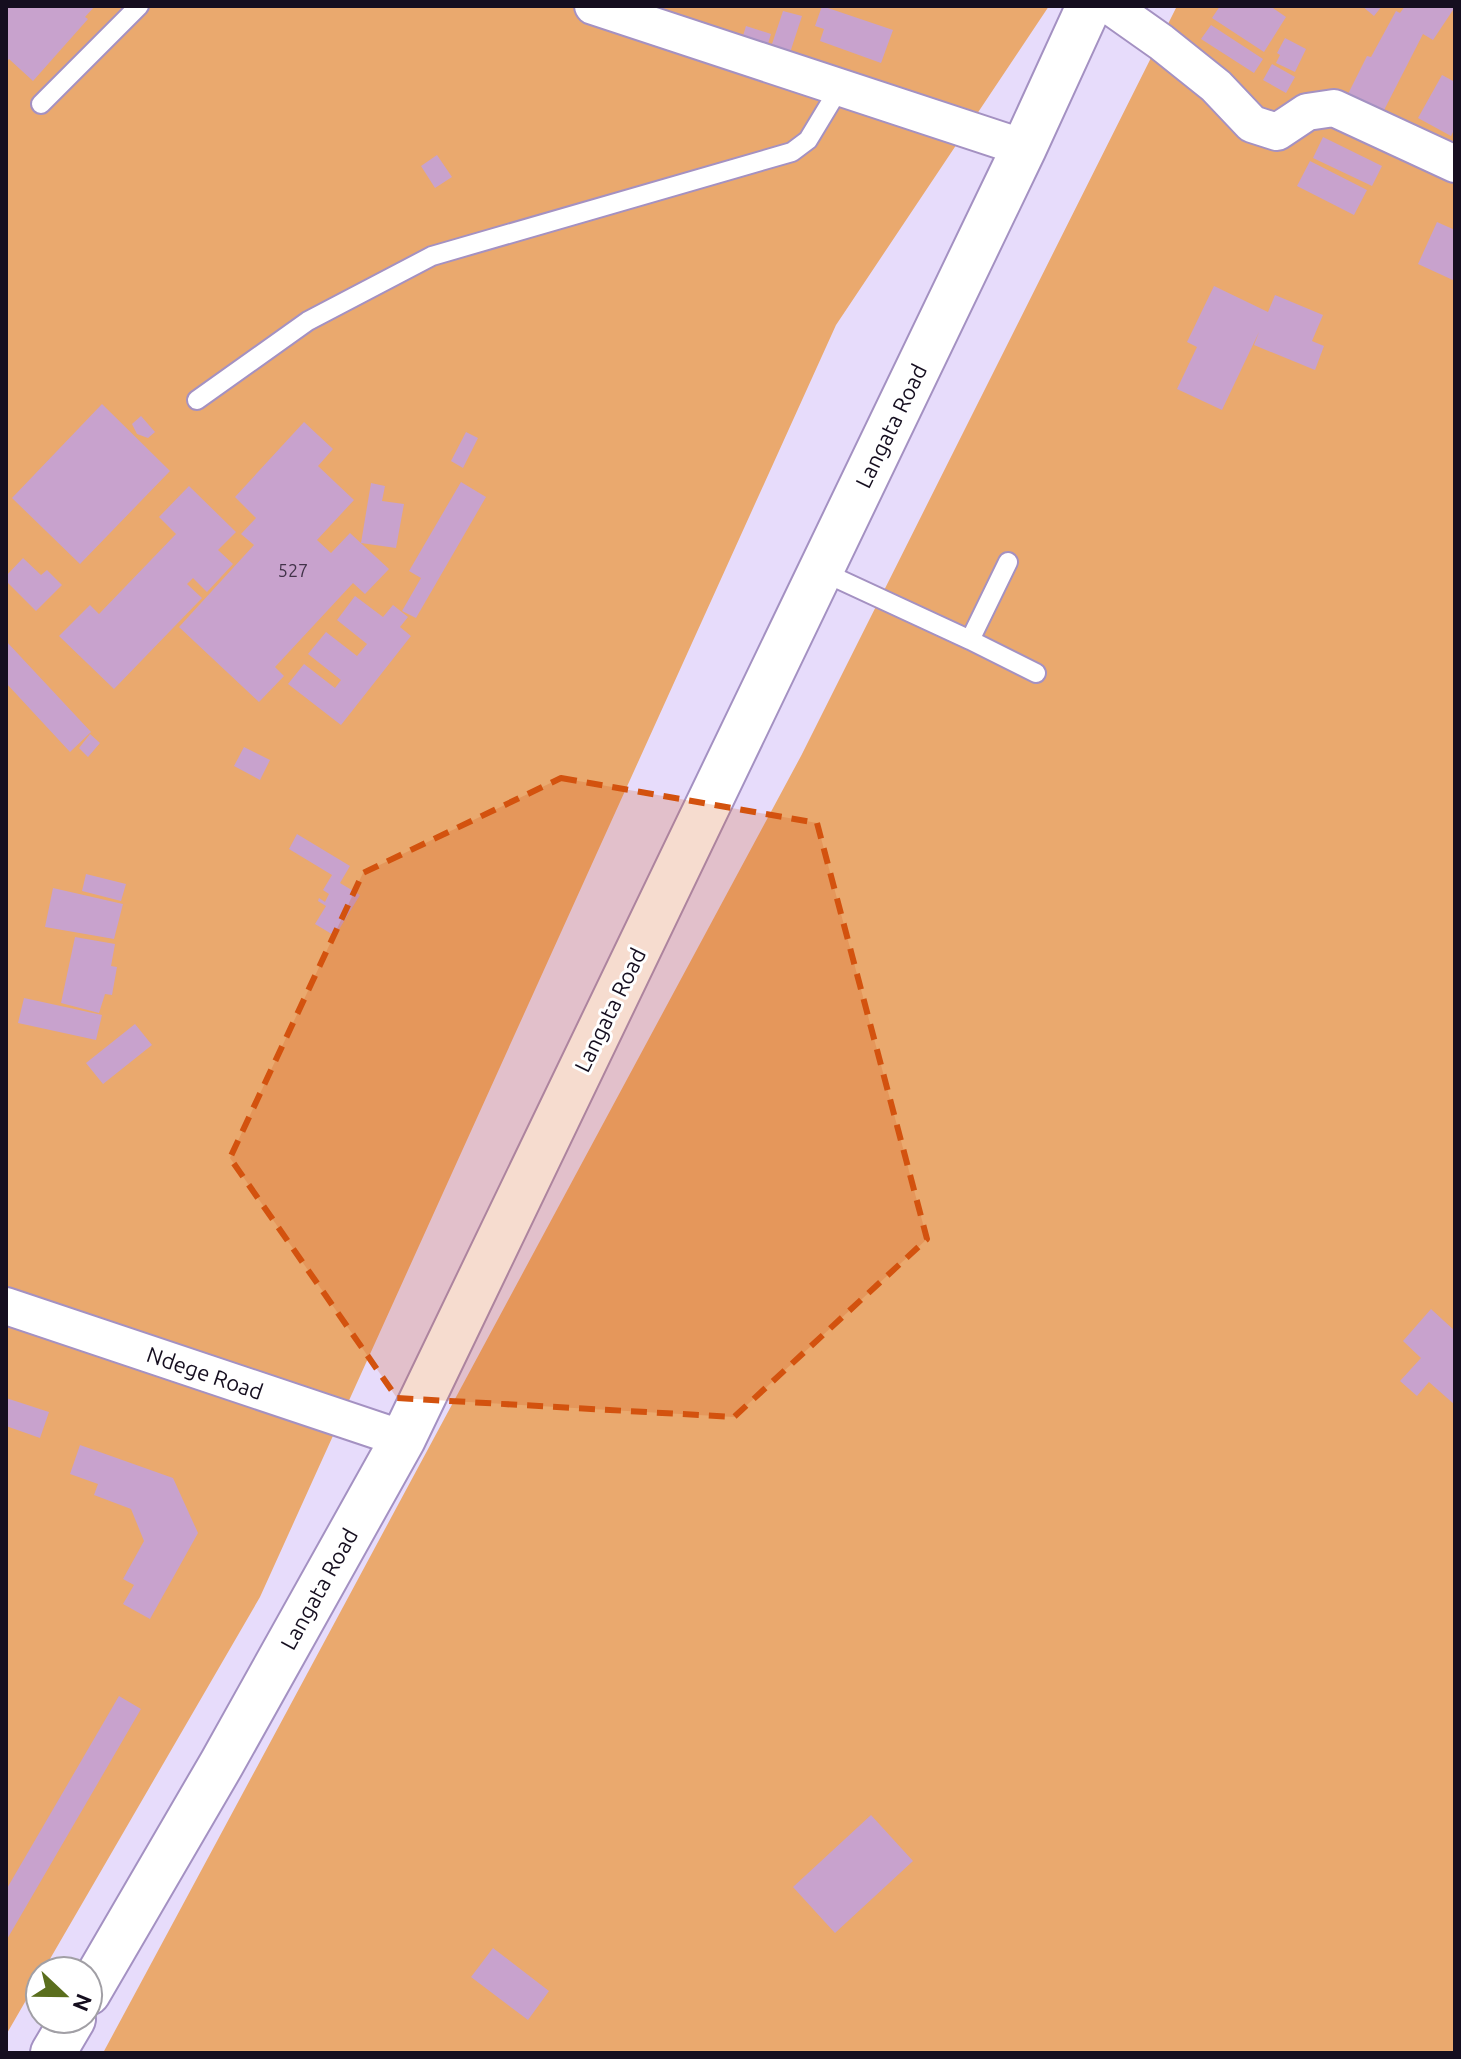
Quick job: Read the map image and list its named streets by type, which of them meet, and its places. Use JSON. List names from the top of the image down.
{
  "streets": {
    "main road": ["Langata Road"],
    "street": ["Ndege Road"]
  },
  "crossings": [
    ["Langata Road", "Ndege Road"]
  ],
  "house_numbers": ["527"],
  "north": "right"
}
